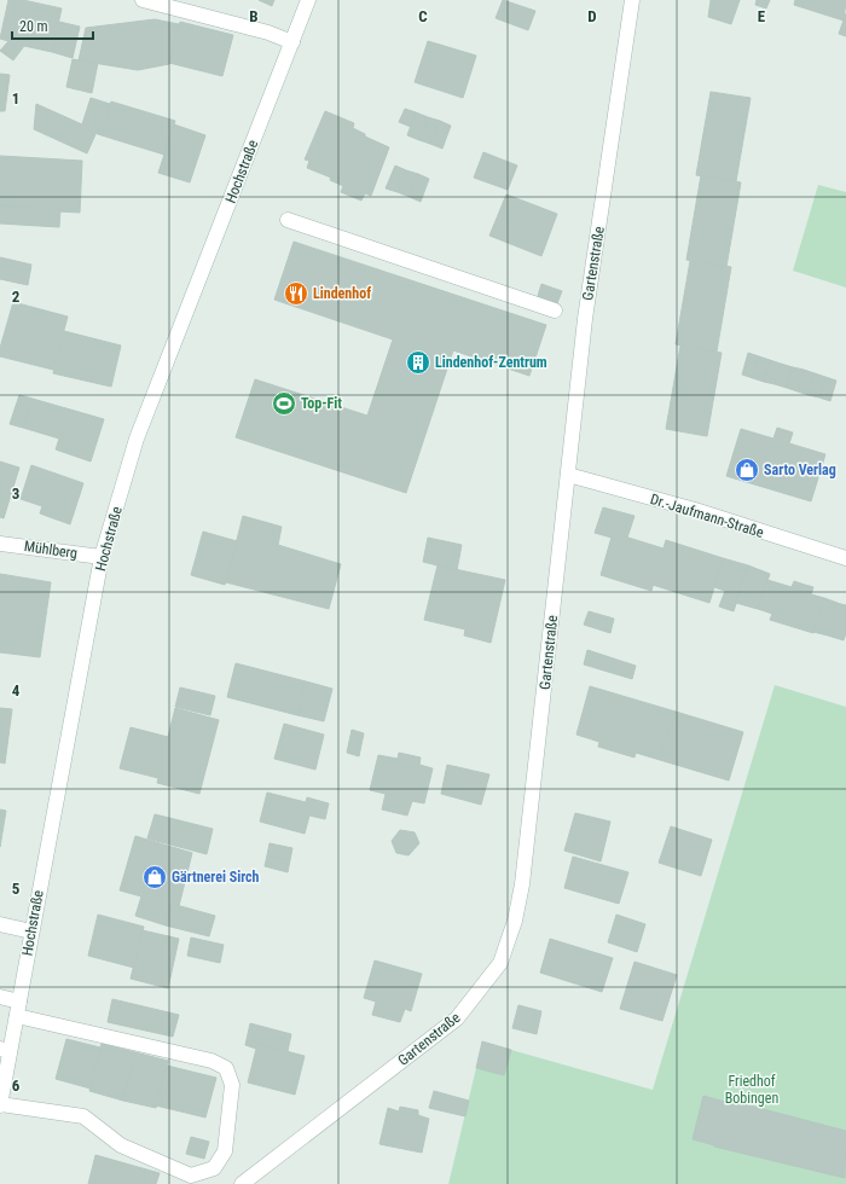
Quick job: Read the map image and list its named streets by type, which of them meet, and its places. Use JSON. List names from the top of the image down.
{
  "streets": {
    "street": [
      "Hochstraße",
      "Gartenstraße",
      "Dr.-Jaufmann-Straße",
      "Mühlberg"
    ]
  },
  "crossings": [
    ["Hochstraße", "Mühlberg"],
    ["Gartenstraße", "Dr.-Jaufmann-Straße"]
  ],
  "parks": ["Friedhof Bobingen"],
  "places": {
    "restaurant": ["Lindenhof"],
    "building": ["Lindenhof-Zentrum"],
    "sports": ["Top-Fit"],
    "shop": ["Sarto Verlag", "Gärtnerei Sirch"]
  },
  "scale_bar": "20 m",
  "grid": {
    "columns": [
      "B",
      "C",
      "D",
      "E"
    ],
    "rows": [
      "1",
      "2",
      "3",
      "4",
      "5",
      "6"
    ]
  }
}
